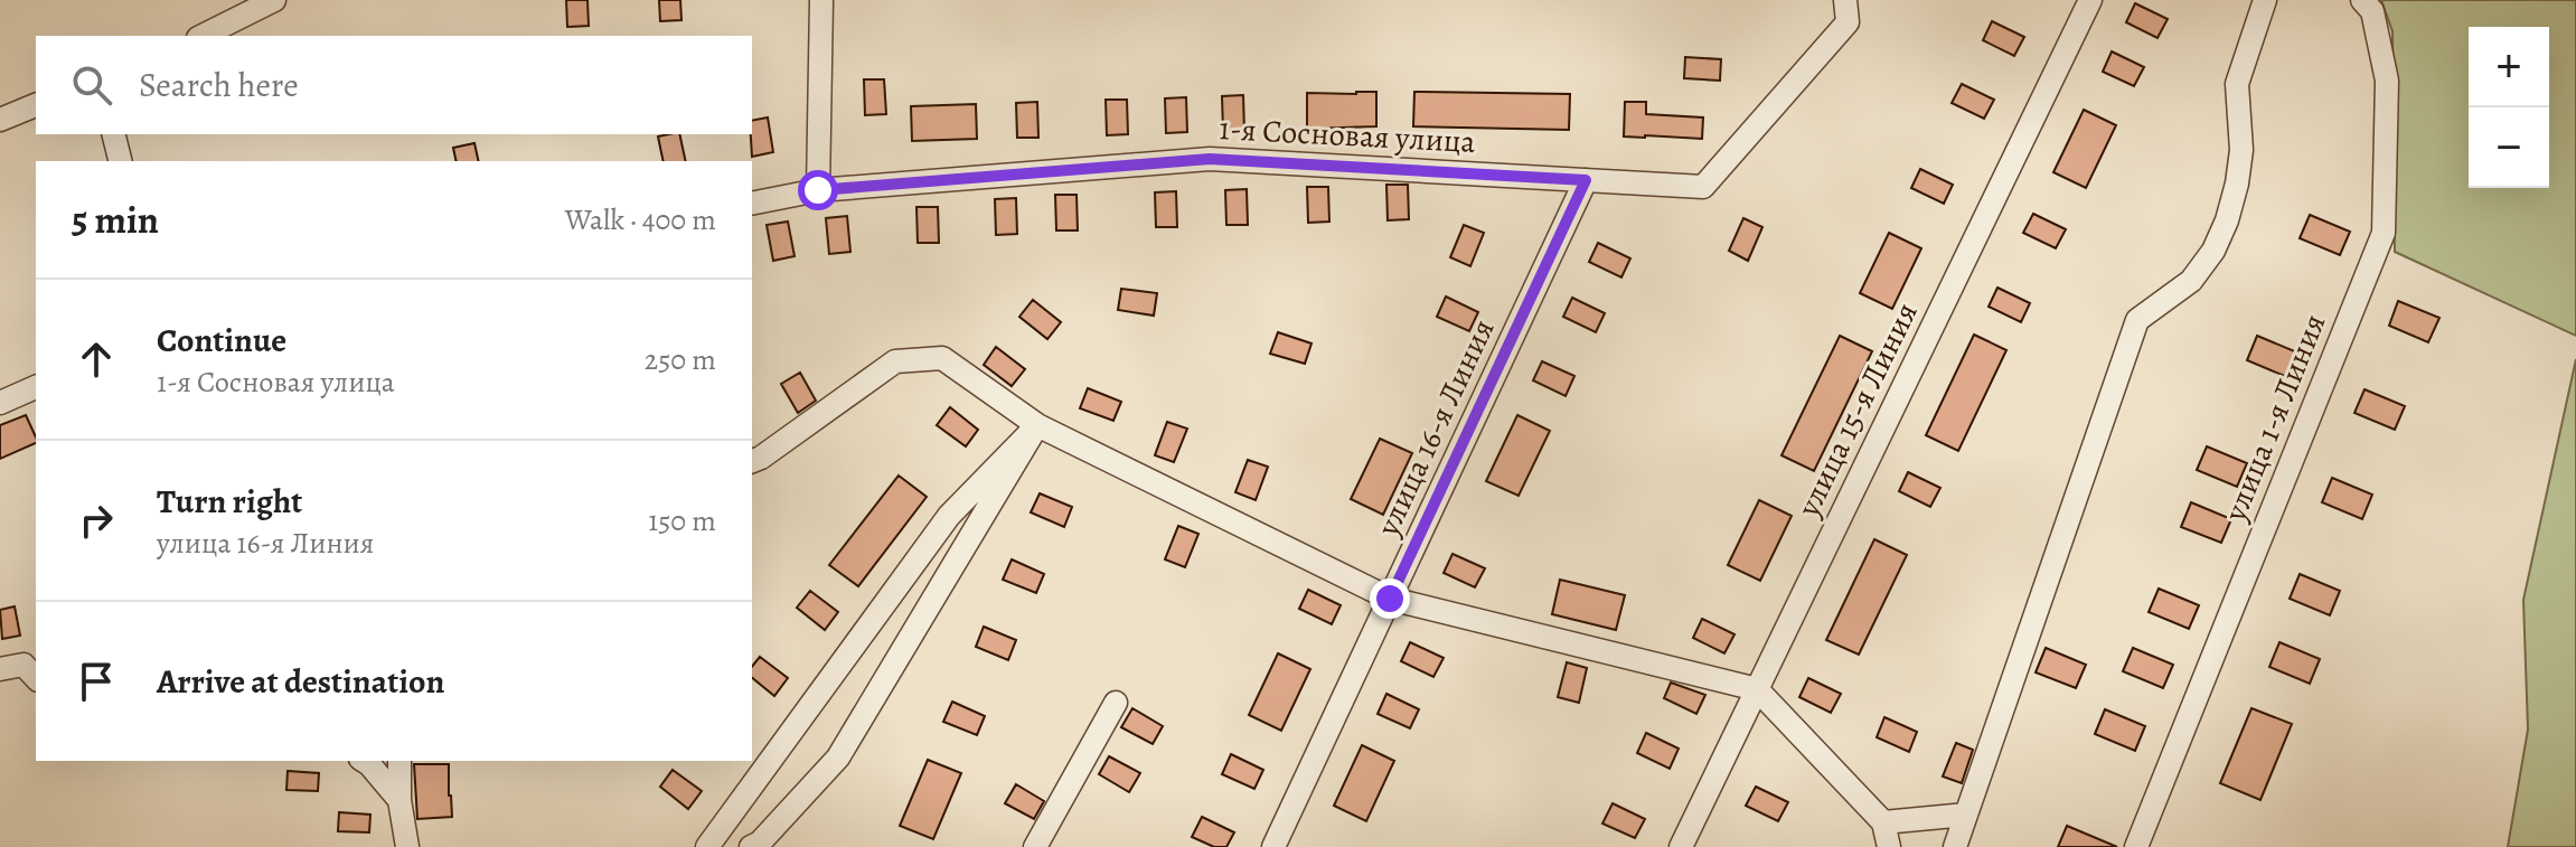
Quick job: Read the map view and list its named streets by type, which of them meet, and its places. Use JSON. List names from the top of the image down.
{
  "streets": {
    "street": [
      "1-я Сосновая улица",
      "улица 15-я Линия",
      "улица 1-я Линия",
      "улица 16-я Линия"
    ]
  },
  "crossings": [
    ["1-я Сосновая улица", "улица 16-я Линия"]
  ],
  "page": {
    "map_buttons": ["+", "−"],
    "search": "Search here",
    "heading": ["5 min", "Walk · 400 m"],
    "list": [
      ["Continue", "1-я Сосновая улица", "250 m"],
      ["Turn right", "улица 16-я Линия", "150 m"],
      "Arrive at destination"
    ]
  }
}
